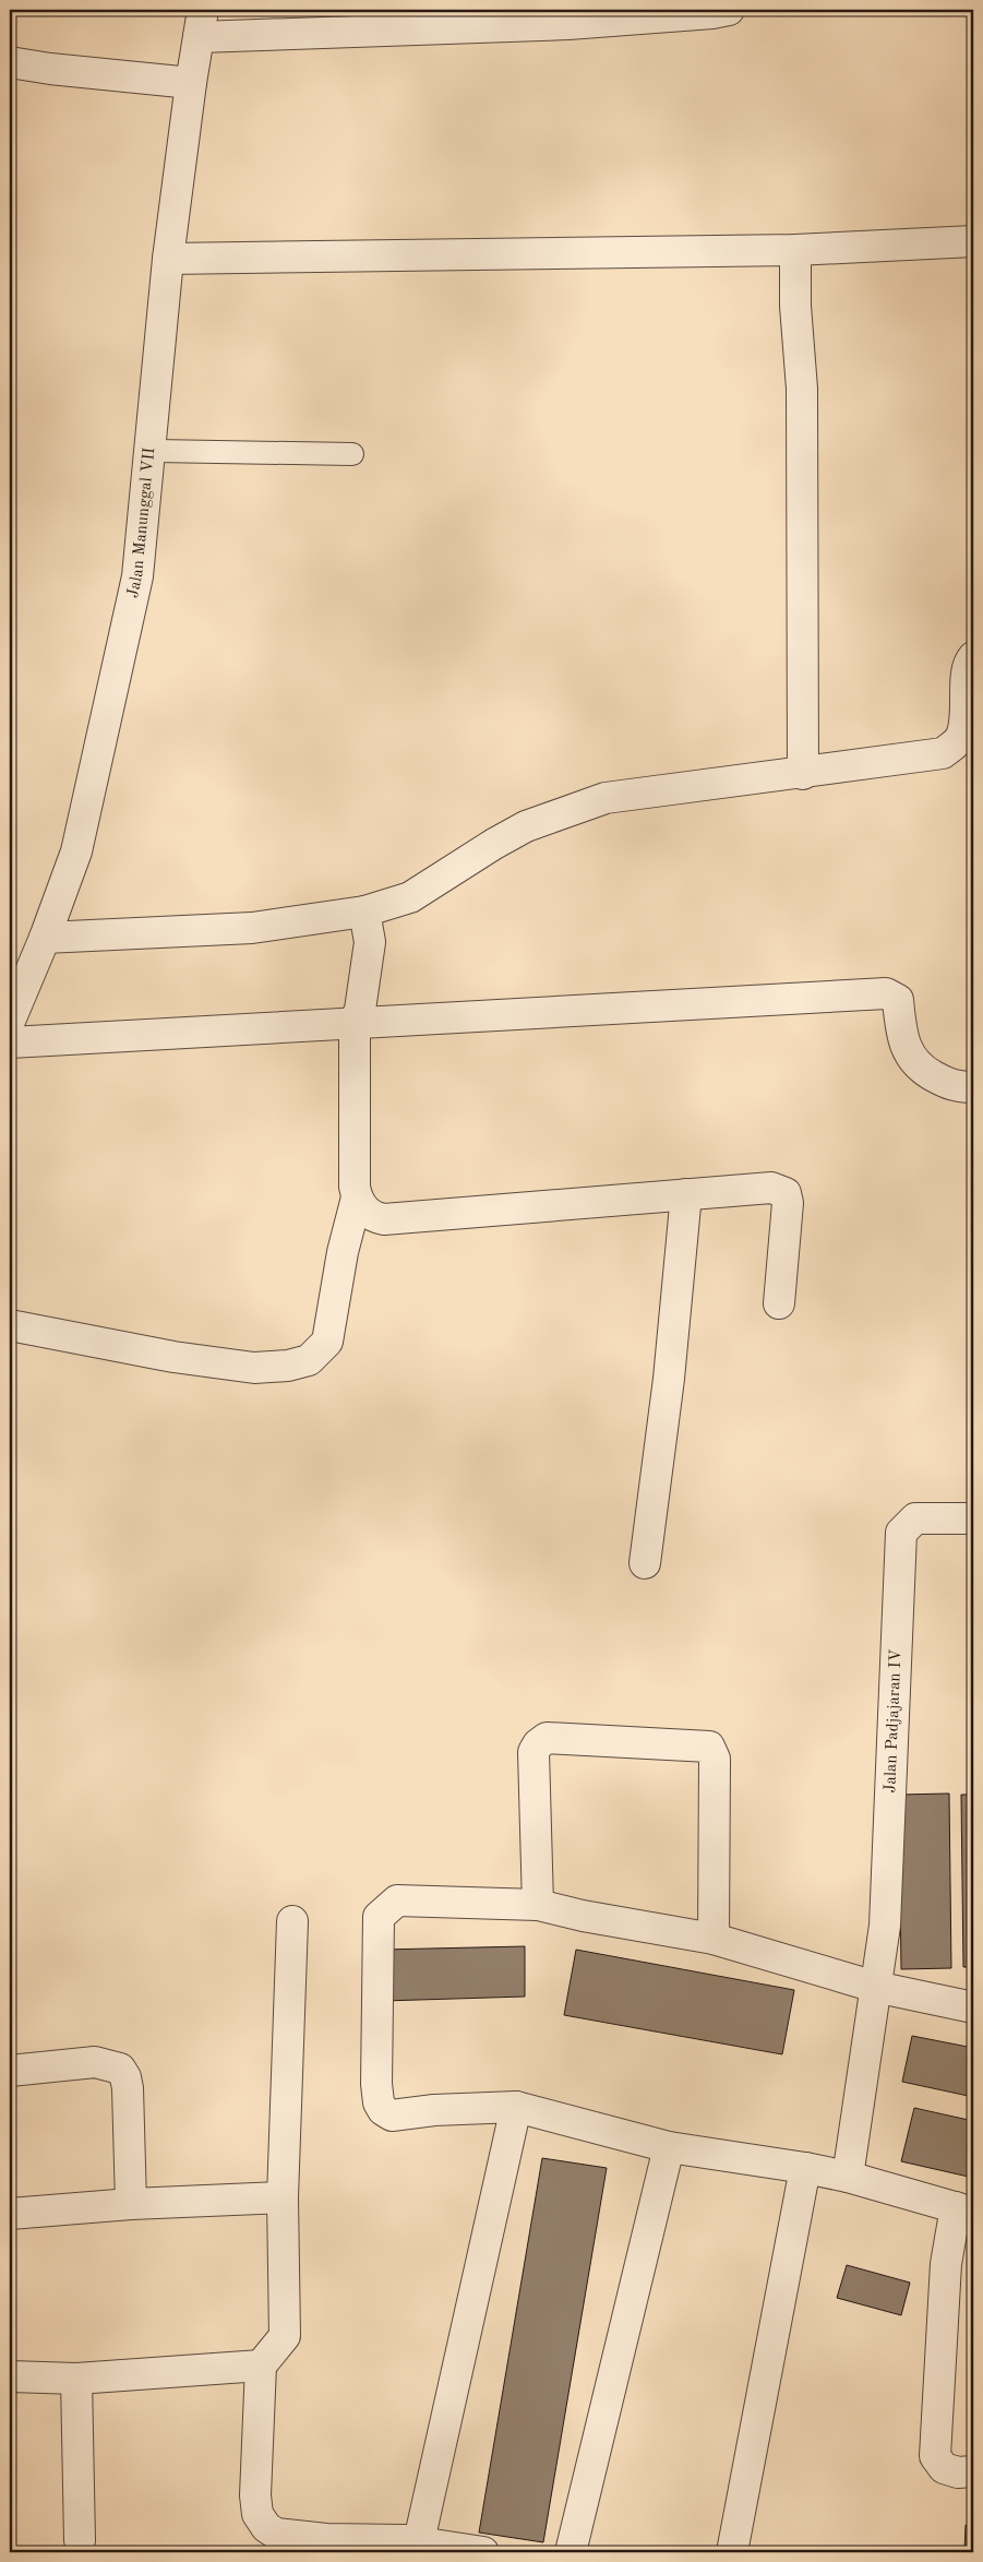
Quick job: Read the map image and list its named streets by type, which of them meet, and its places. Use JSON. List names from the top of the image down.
{
  "streets": {
    "street": ["Jalan Manunggal VII", "Jalan Padjajaran IV"]
  }
}
